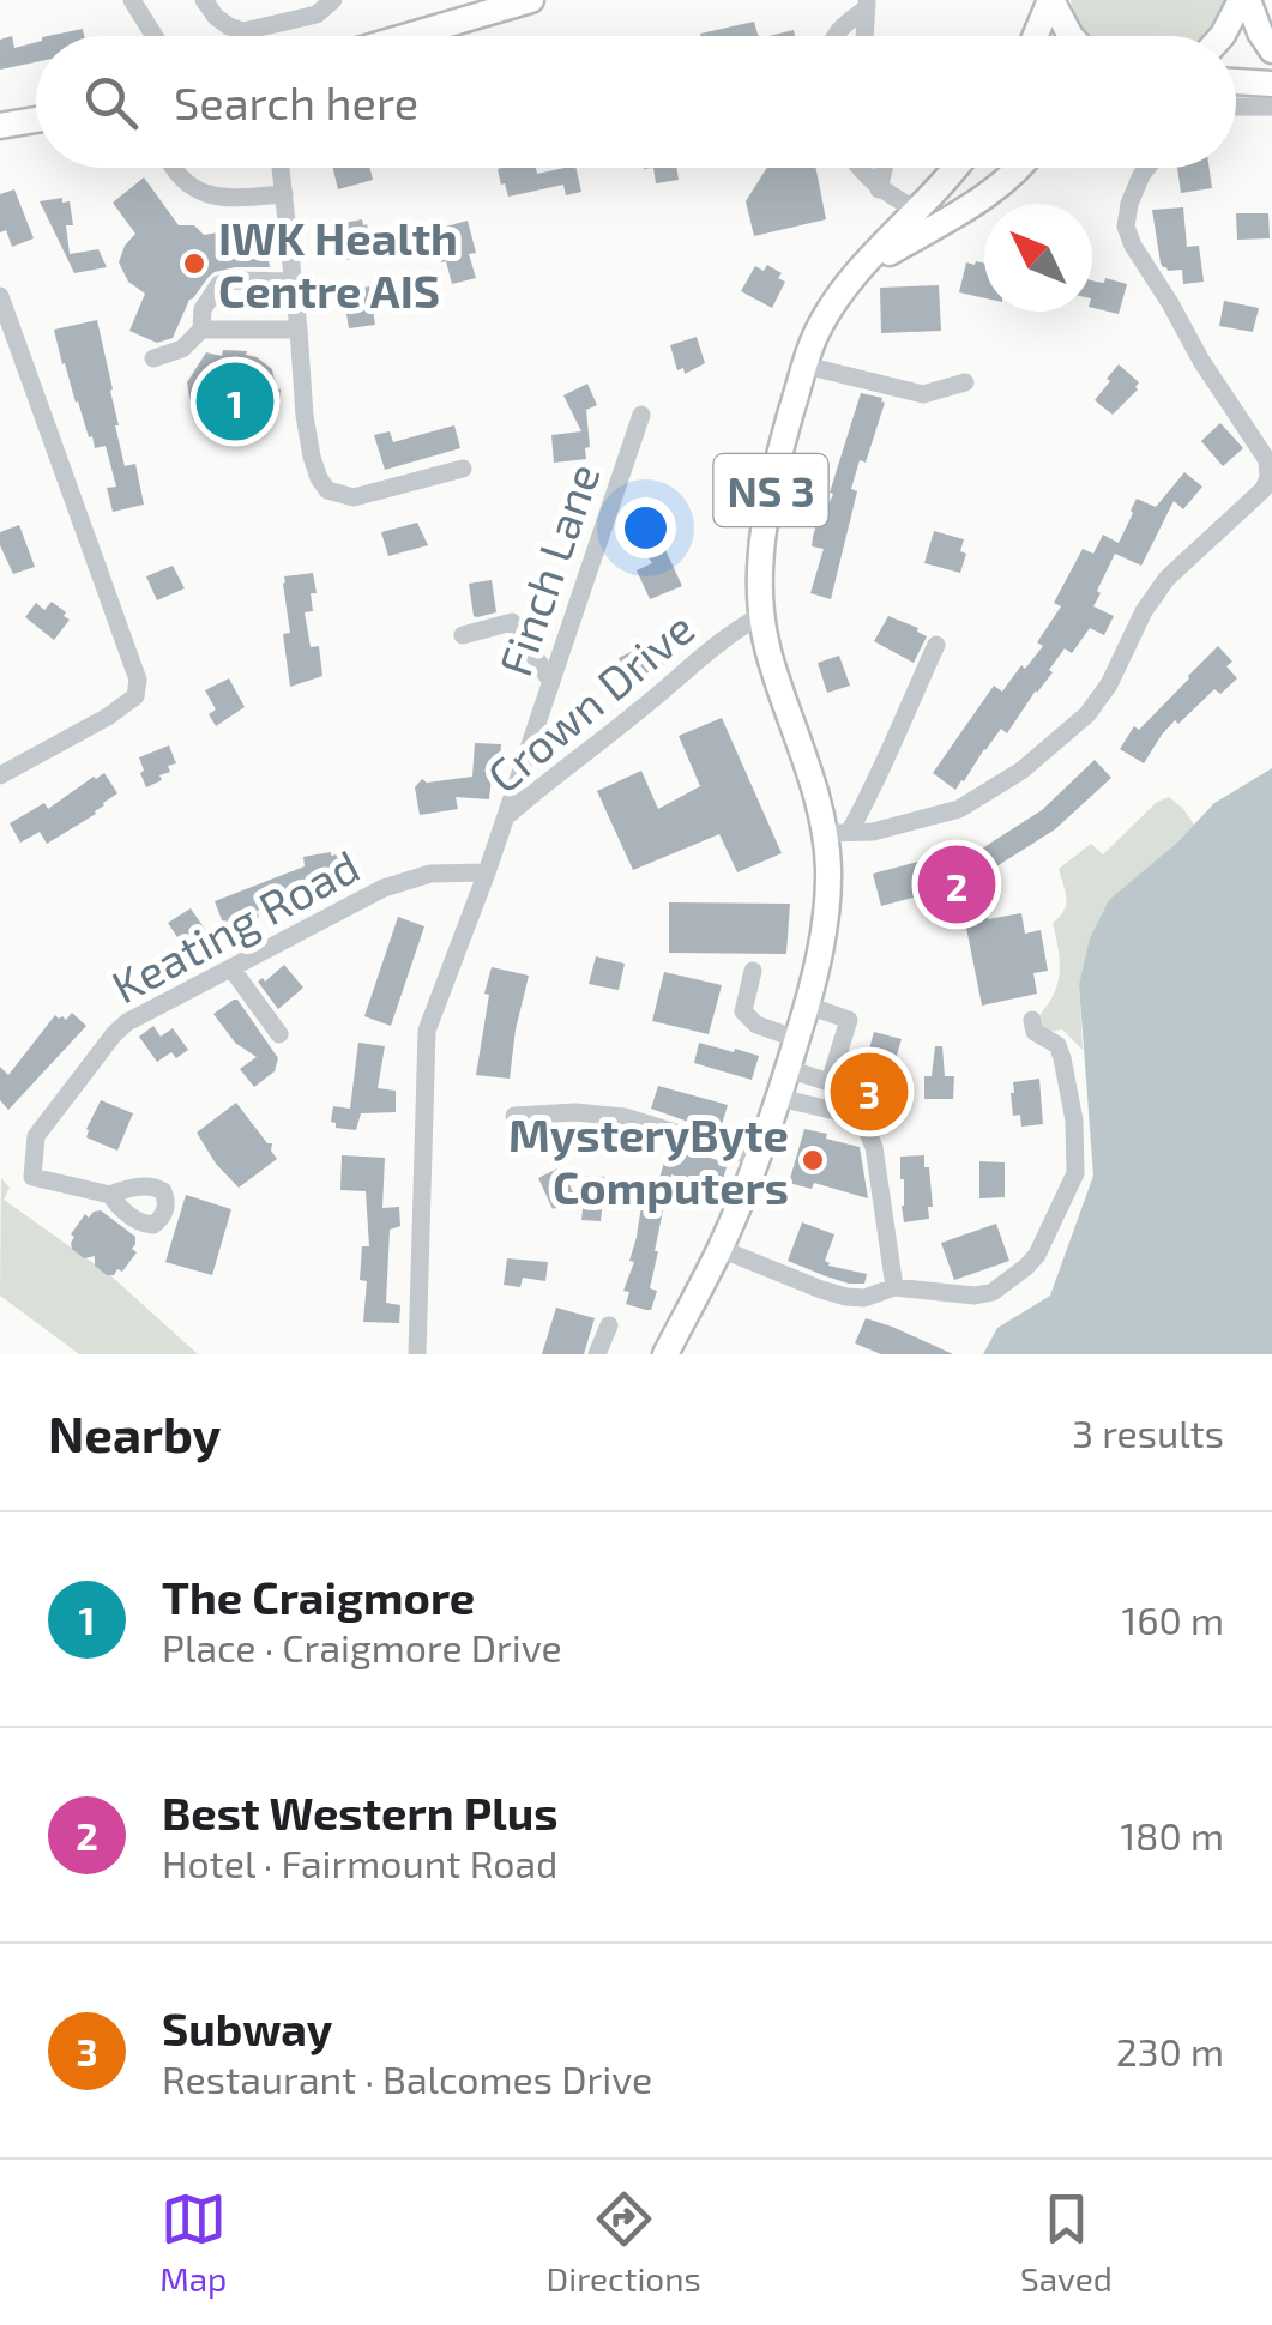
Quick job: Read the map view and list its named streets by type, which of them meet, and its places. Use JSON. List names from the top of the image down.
{
  "streets": {
    "main road": ["NS 3"],
    "street": ["Finch Lane", "Crown Drive", "Keating Road"]
  },
  "crossings": [
    ["NS 3", "Crown Drive"],
    ["Finch Lane", "Crown Drive"],
    ["Crown Drive", "Keating Road"]
  ],
  "places": ["IWK Health Centre AIS", "MysteryByte Computers"],
  "north": "top left",
  "page": {
    "search": "Search here",
    "pins": ["1", "2", "3"],
    "heading": ["Nearby", "3 results"],
    "list": [
      {
        "mark": "1",
        "name": "The Craigmore",
        "note": "Place · Craigmore Drive",
        "value": "160 m"
      },
      {
        "mark": "2",
        "name": "Best Western Plus",
        "note": "Hotel · Fairmount Road",
        "value": "180 m"
      },
      {
        "mark": "3",
        "name": "Subway",
        "note": "Restaurant · Balcomes Drive",
        "value": "230 m"
      }
    ],
    "nav": ["Map", "Directions", "Saved"]
  }
}
